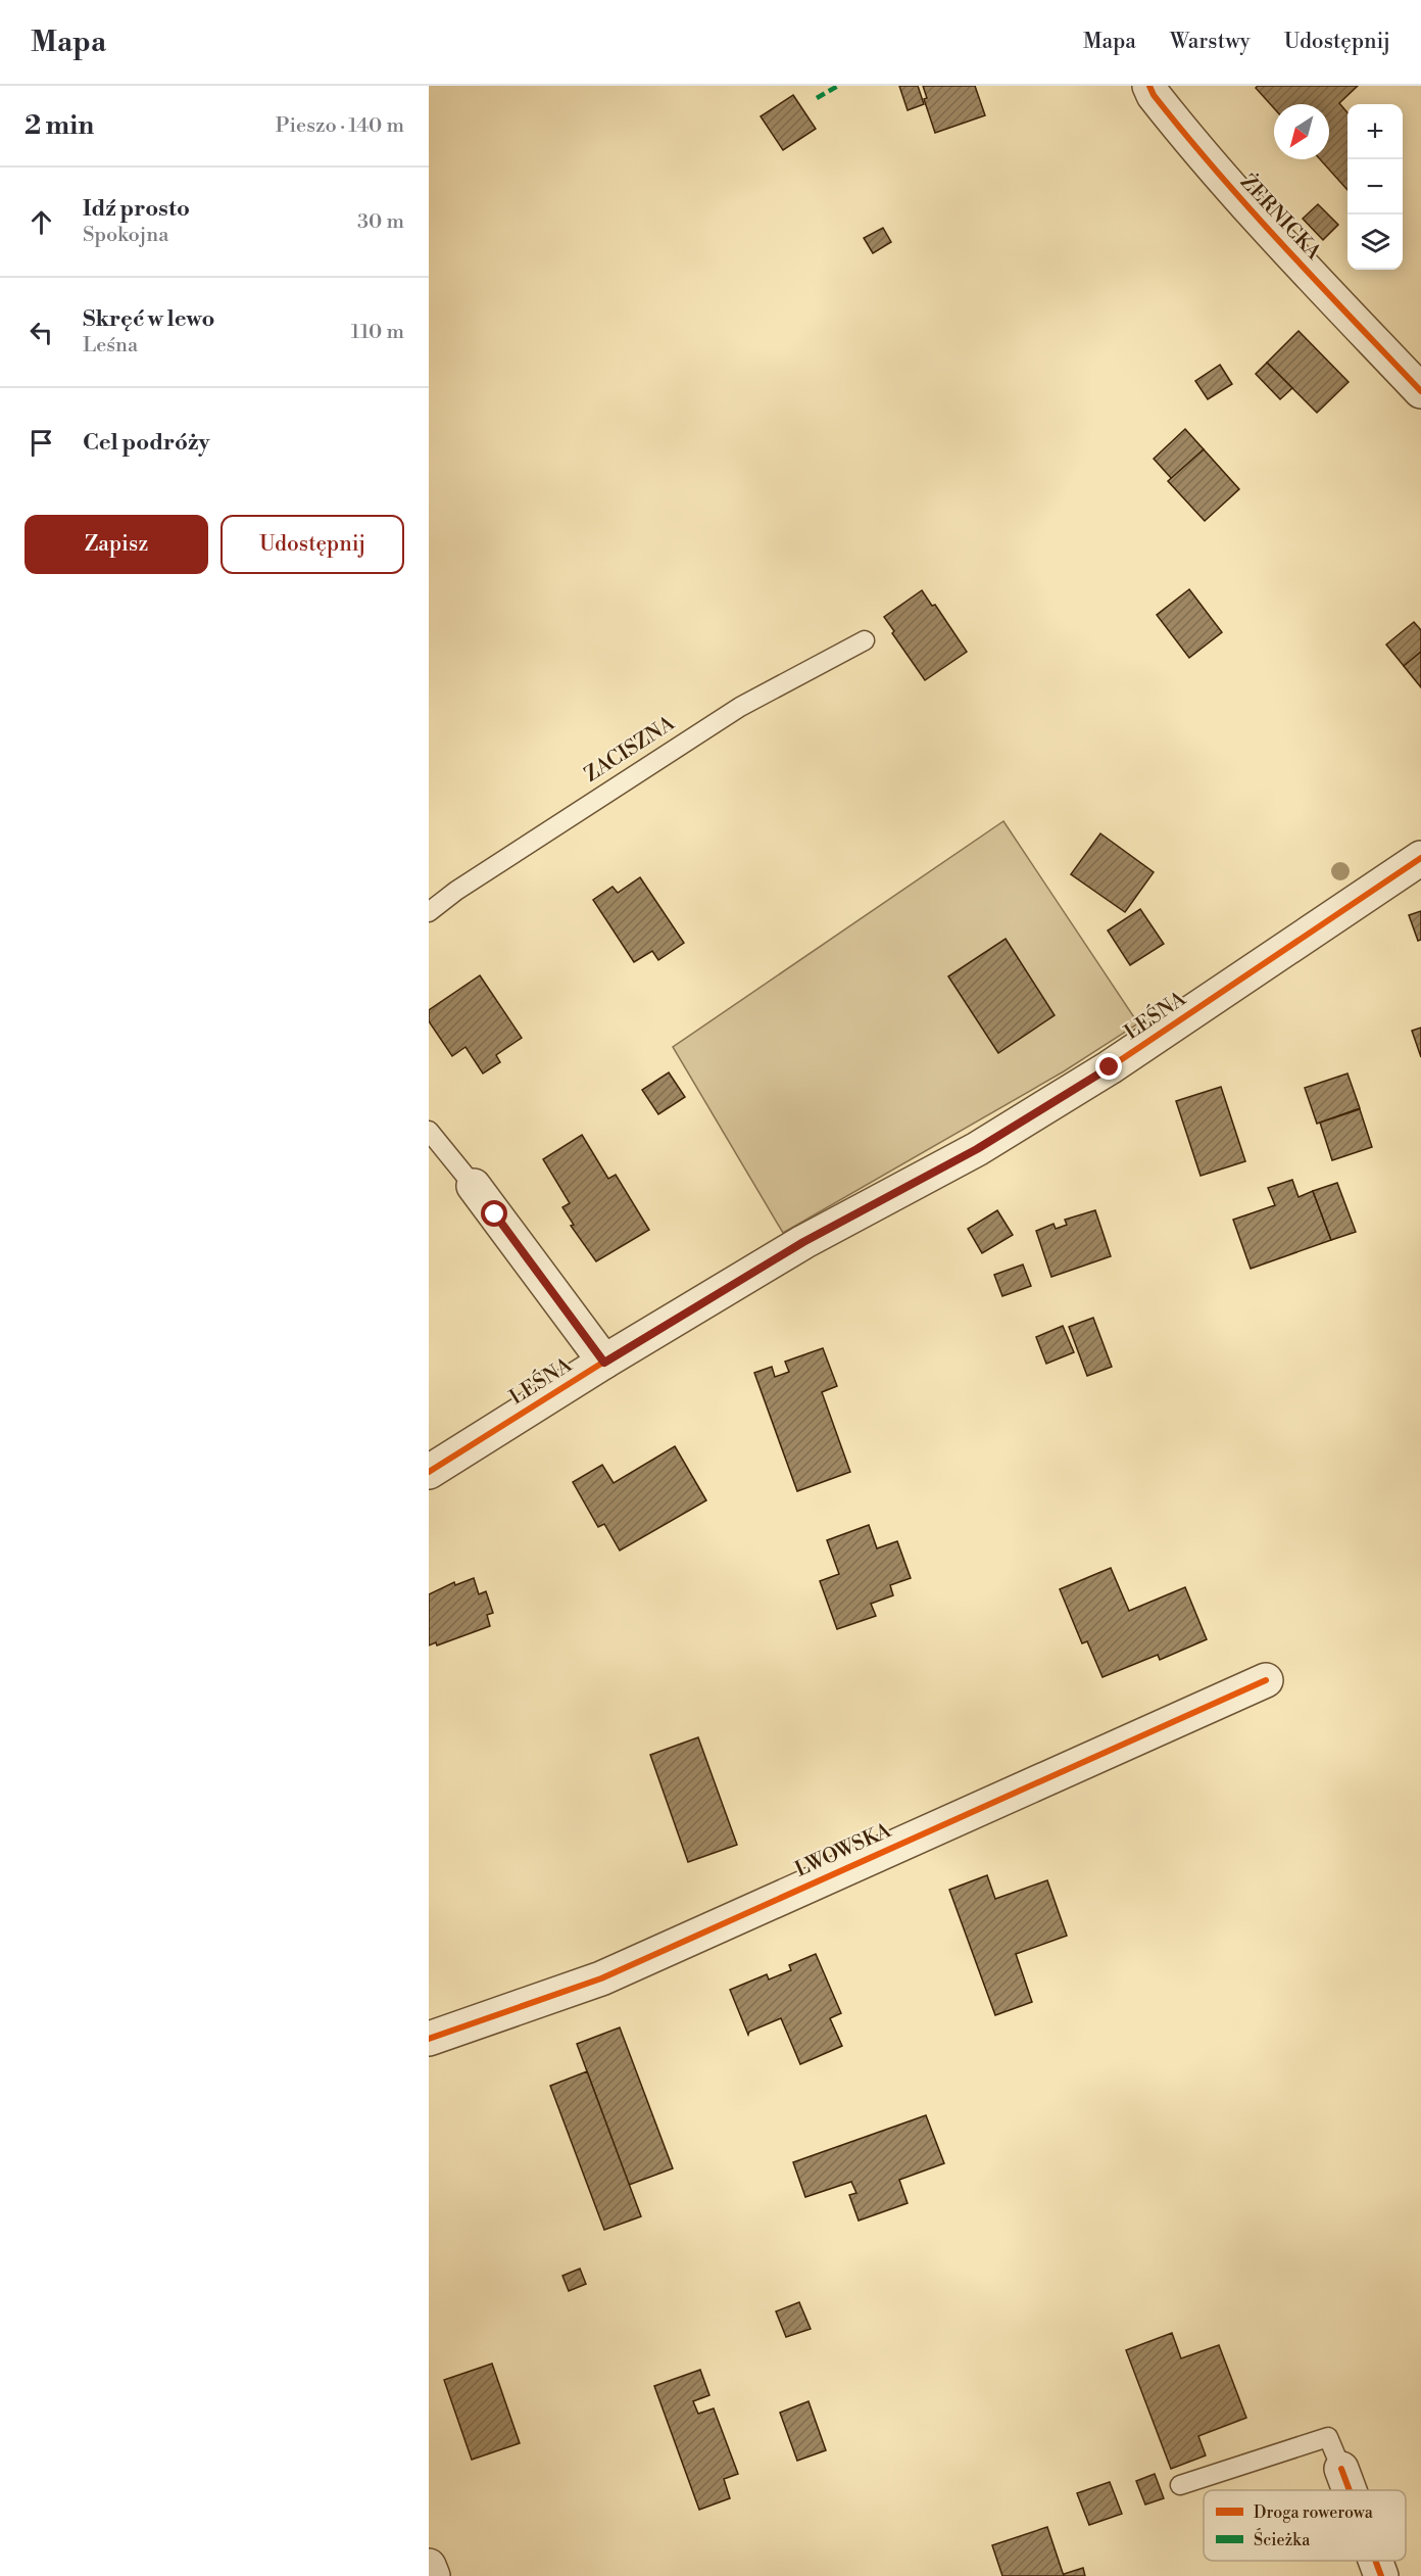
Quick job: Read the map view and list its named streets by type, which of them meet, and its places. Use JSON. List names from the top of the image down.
{
  "streets": {
    "street": ["ŻERNICKA", "LEŚNA", "LWOWSKA"],
    "lane": ["ZACISZNA"]
  },
  "legend": ["Droga rowerowa", "Ścieżka"],
  "north": "bottom left",
  "page": {
    "header": "Mapa",
    "nav": ["Mapa", "Warstwy", "Udostępnij"],
    "heading": ["2 min", "Pieszo · 140 m"],
    "map_buttons": ["+", "−"],
    "list": [
      ["Idź prosto", "Spokojna", "30 m"],
      ["Skręć w lewo", "Leśna", "110 m"],
      "Cel podróży"
    ],
    "buttons": ["Zapisz", "Udostępnij"]
  }
}
